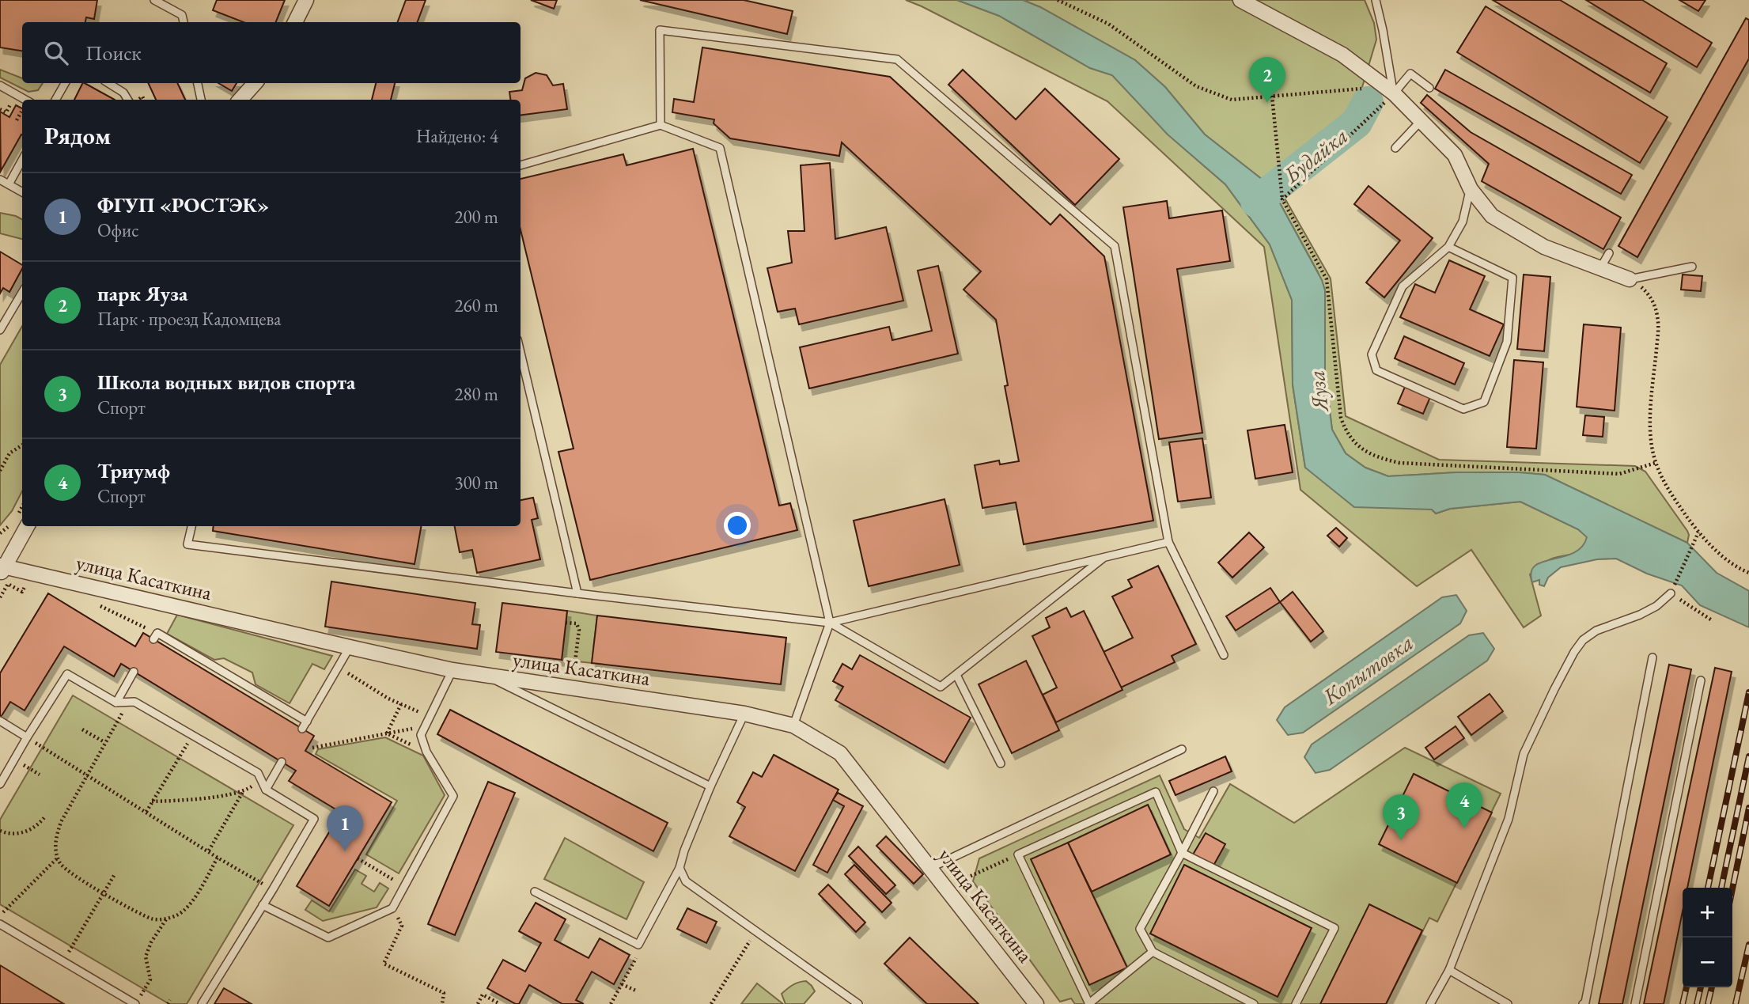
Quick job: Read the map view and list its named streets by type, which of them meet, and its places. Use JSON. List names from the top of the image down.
{
  "streets": {
    "street": ["улица Касаткина"]
  },
  "water": ["Будайка", "Яуза", "Копытовка"],
  "page": {
    "search": "Поиск",
    "pins": [
      "2",
      "4",
      "3",
      "1"
    ],
    "heading": ["Рядом", "Найдено: 4"],
    "list": [
      {
        "mark": "1",
        "name": "ФГУП «РОСТЭК»",
        "note": "Офис",
        "value": "200 m"
      },
      {
        "mark": "2",
        "name": "парк Яуза",
        "note": "Парк · проезд Кадомцева",
        "value": "260 m"
      },
      {
        "mark": "3",
        "name": "Школа водных видов спорта",
        "note": "Спорт",
        "value": "280 m"
      },
      {
        "mark": "4",
        "name": "Триумф",
        "note": "Спорт",
        "value": "300 m"
      }
    ],
    "map_buttons": ["+", "−"]
  }
}
